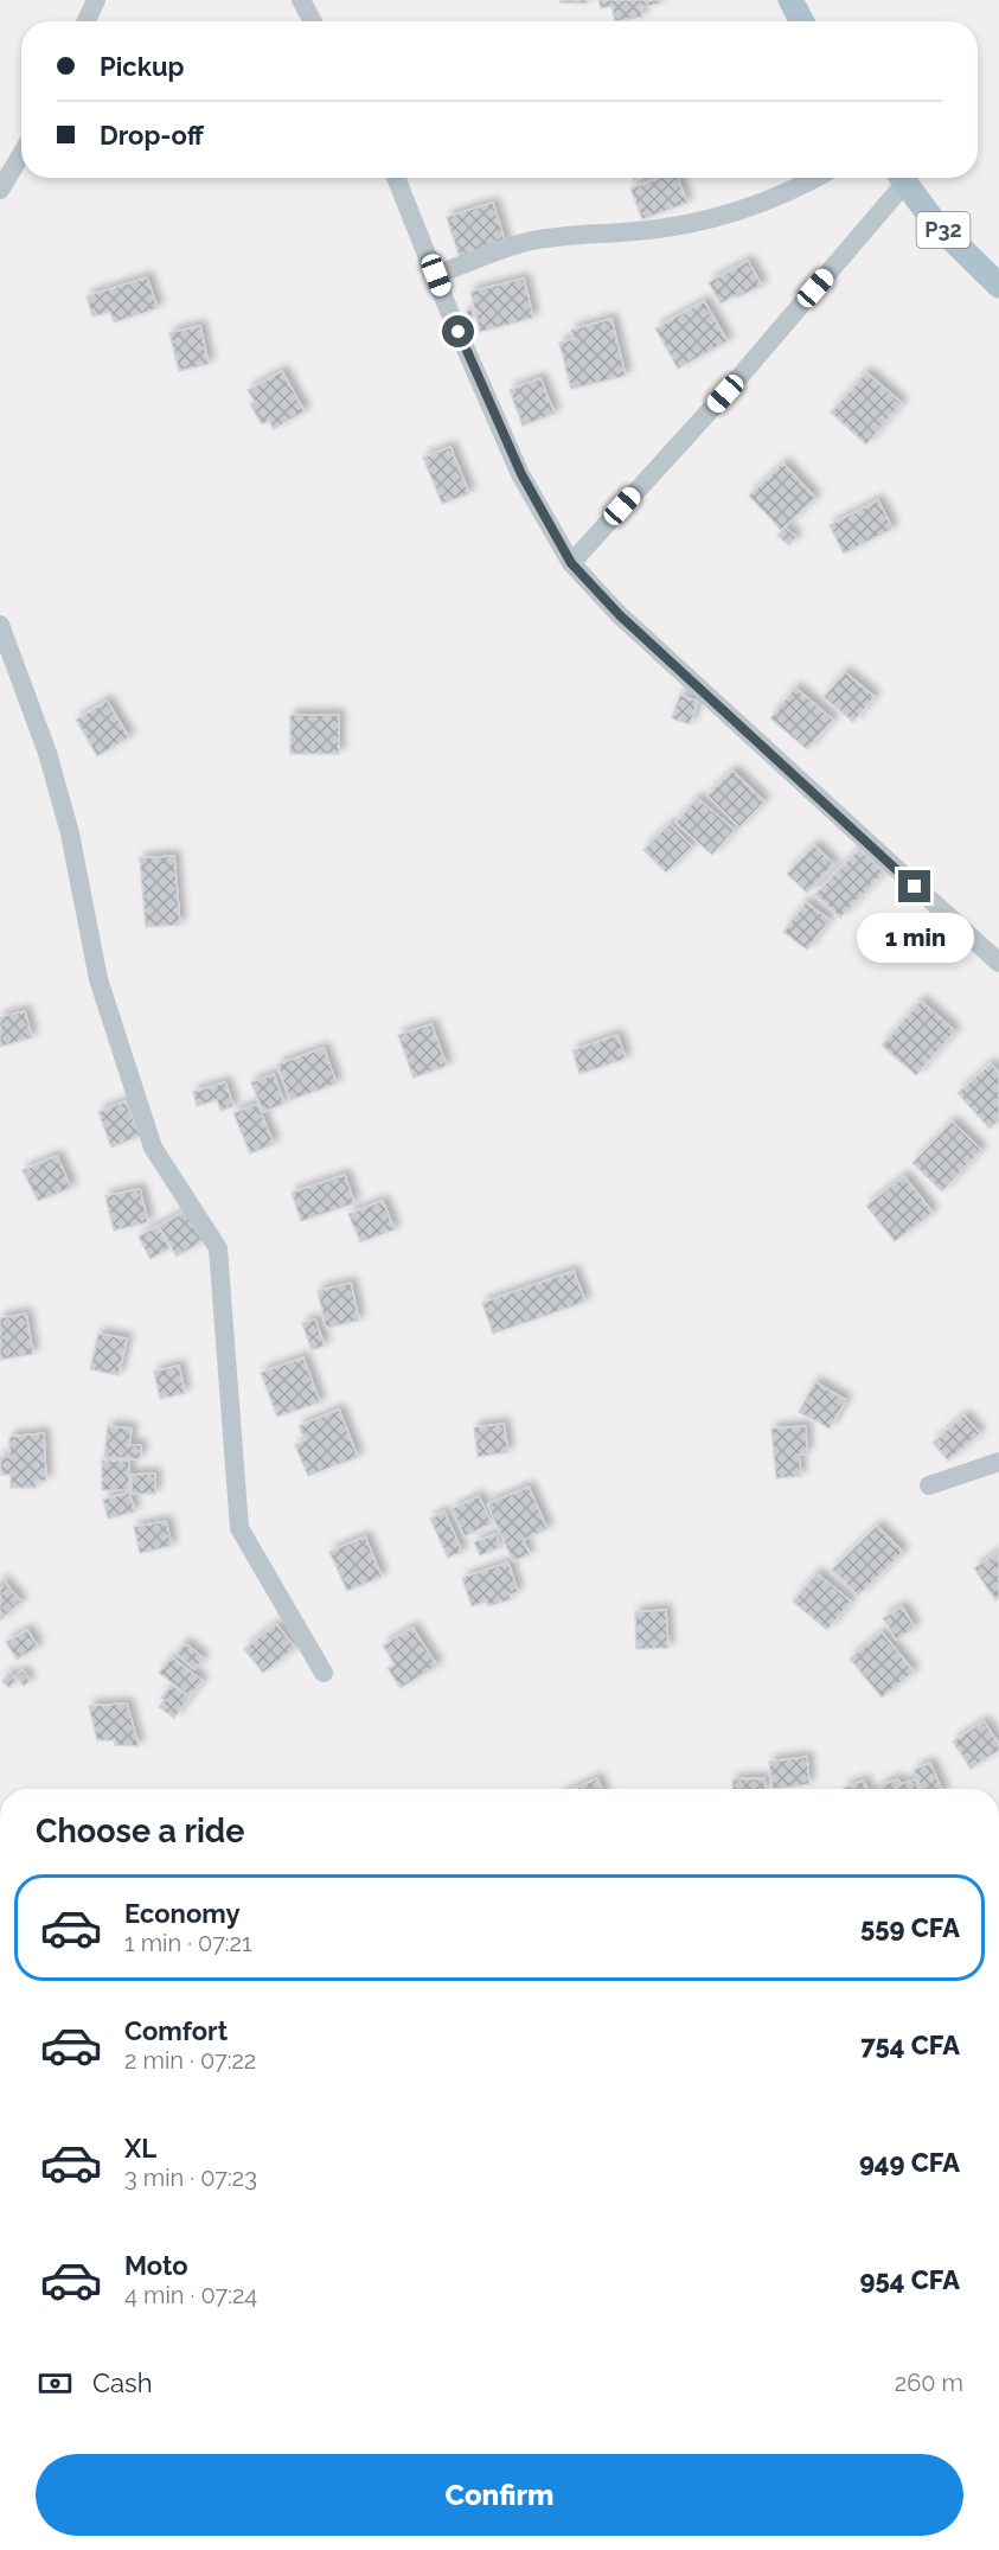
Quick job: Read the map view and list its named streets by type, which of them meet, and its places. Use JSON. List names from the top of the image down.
{
  "streets": {
    "main road": ["P32"]
  },
  "page": {
    "banner": ["Pickup", "Drop-off"],
    "bubble": "1 min",
    "heading": "Choose a ride",
    "list": [
      {
        "name": "Economy",
        "note": "1 min · 07:21",
        "value": "559 CFA"
      },
      {
        "name": "Comfort",
        "note": "2 min · 07:22",
        "value": "754 CFA"
      },
      {
        "name": "XL",
        "note": "3 min · 07:23",
        "value": "949 CFA"
      },
      {
        "name": "Moto",
        "note": "4 min · 07:24",
        "value": "954 CFA"
      }
    ],
    "pay": ["Cash", "260 m"],
    "buttons": "Confirm"
  }
}
